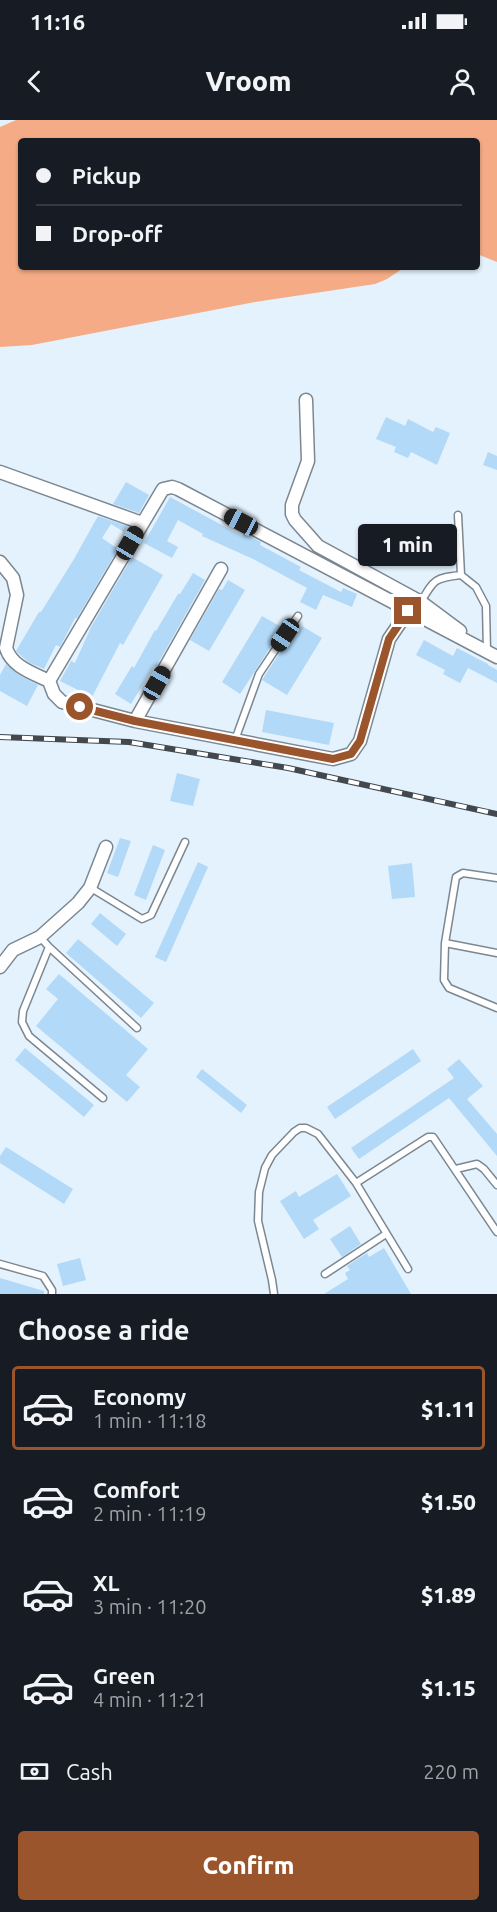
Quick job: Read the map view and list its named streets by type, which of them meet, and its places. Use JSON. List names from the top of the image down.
{
  "page": {
    "status": "11:16",
    "header": "Vroom",
    "banner": ["Pickup", "Drop-off"],
    "bubble": "1 min",
    "heading": "Choose a ride",
    "list": [
      {
        "name": "Economy",
        "note": "1 min · 11:18",
        "value": "$1.11"
      },
      {
        "name": "Comfort",
        "note": "2 min · 11:19",
        "value": "$1.50"
      },
      {
        "name": "XL",
        "note": "3 min · 11:20",
        "value": "$1.89"
      },
      {
        "name": "Green",
        "note": "4 min · 11:21",
        "value": "$1.15"
      }
    ],
    "pay": ["Cash", "220 m"],
    "buttons": "Confirm"
  }
}
